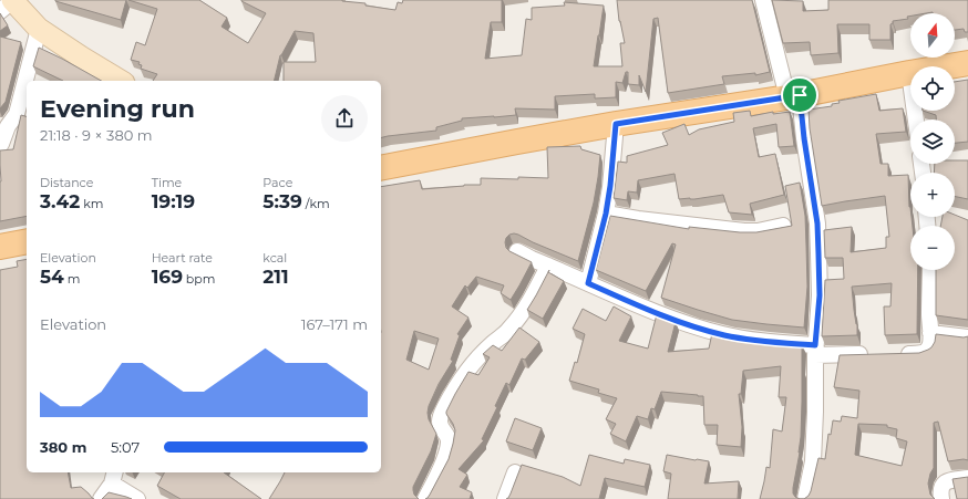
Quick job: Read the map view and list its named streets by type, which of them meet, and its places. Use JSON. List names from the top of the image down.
{
  "north": "top",
  "page": {
    "map_buttons": ["+", "−"],
    "heading": ["Evening run", "21:18 · 9 × 380 m"],
    "stats": [
      ["Distance", "3.42 km"],
      ["Time", "19:19"],
      ["Pace", "5:39 /km"],
      ["Elevation", "54 m"],
      ["Heart rate", "169 bpm"],
      ["kcal", "211"]
    ],
    "chart": ["Elevation", "167–171 m"],
    "list": [
      {
        "name": "380 m",
        "note": "5:07"
      }
    ]
  }
}
